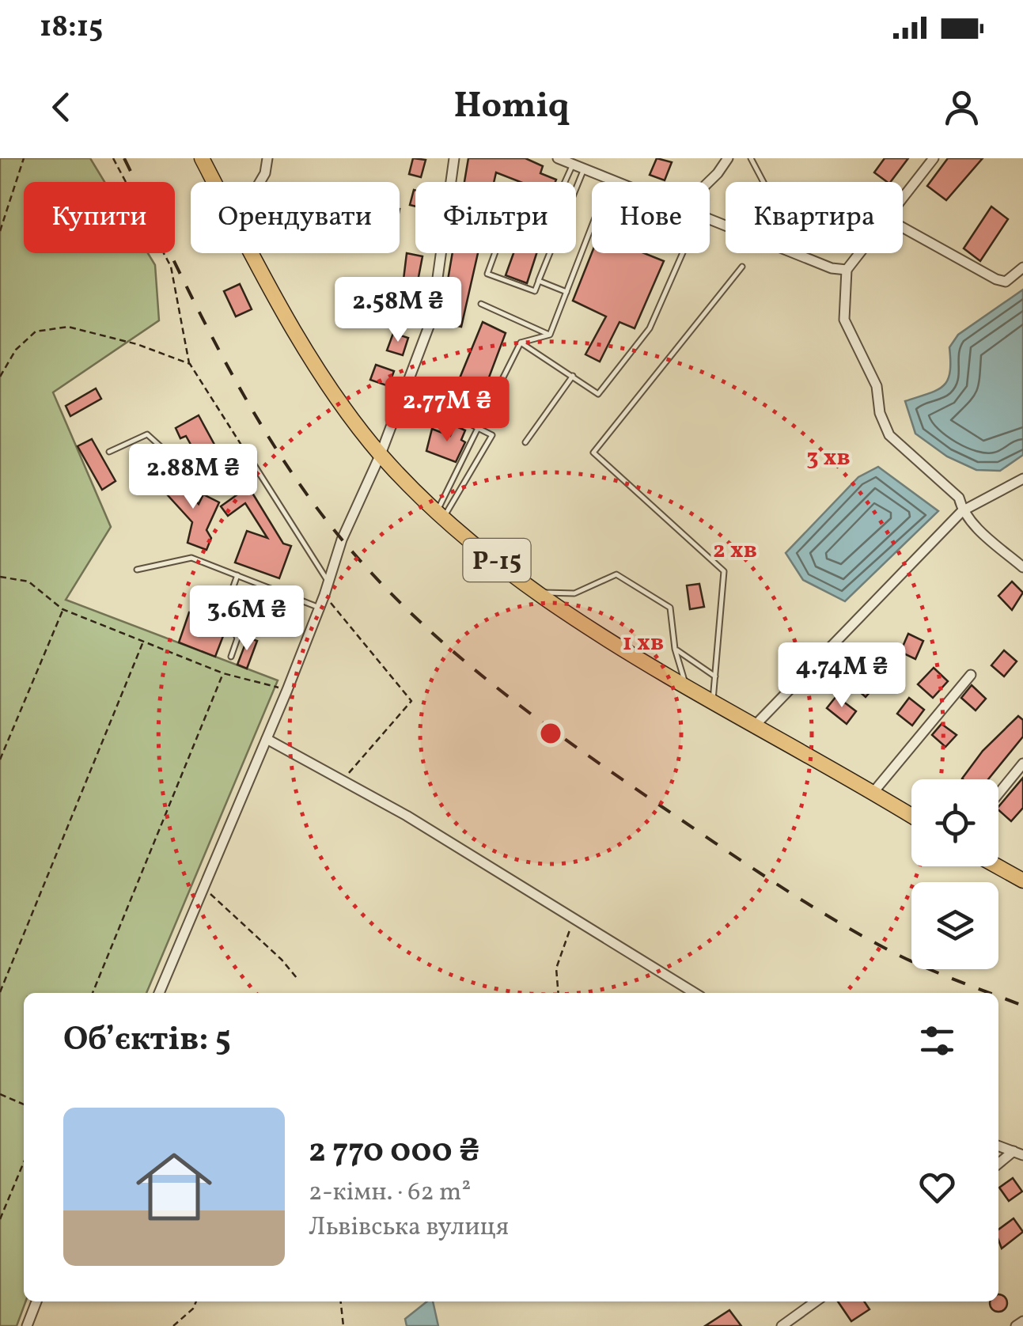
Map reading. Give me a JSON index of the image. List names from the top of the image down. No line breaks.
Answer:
{"streets":{"main road":["Р-15"]},"page":{"status":"18:15","header":"Homiq","chip":["Купити","Орендувати","Фільтри","Нове","Квартира"],"price":["2.58M ₴","2.77M ₴","2.88M ₴","3.6M ₴","4.74M ₴"],"heading":"Об’єктів: 5","list":[{"name":"2 770 000 ₴","note":"2-кімн. · 62 m² · Львівська вулиця"}]},"rings":["3 хв","2 хв","1 хв"]}
